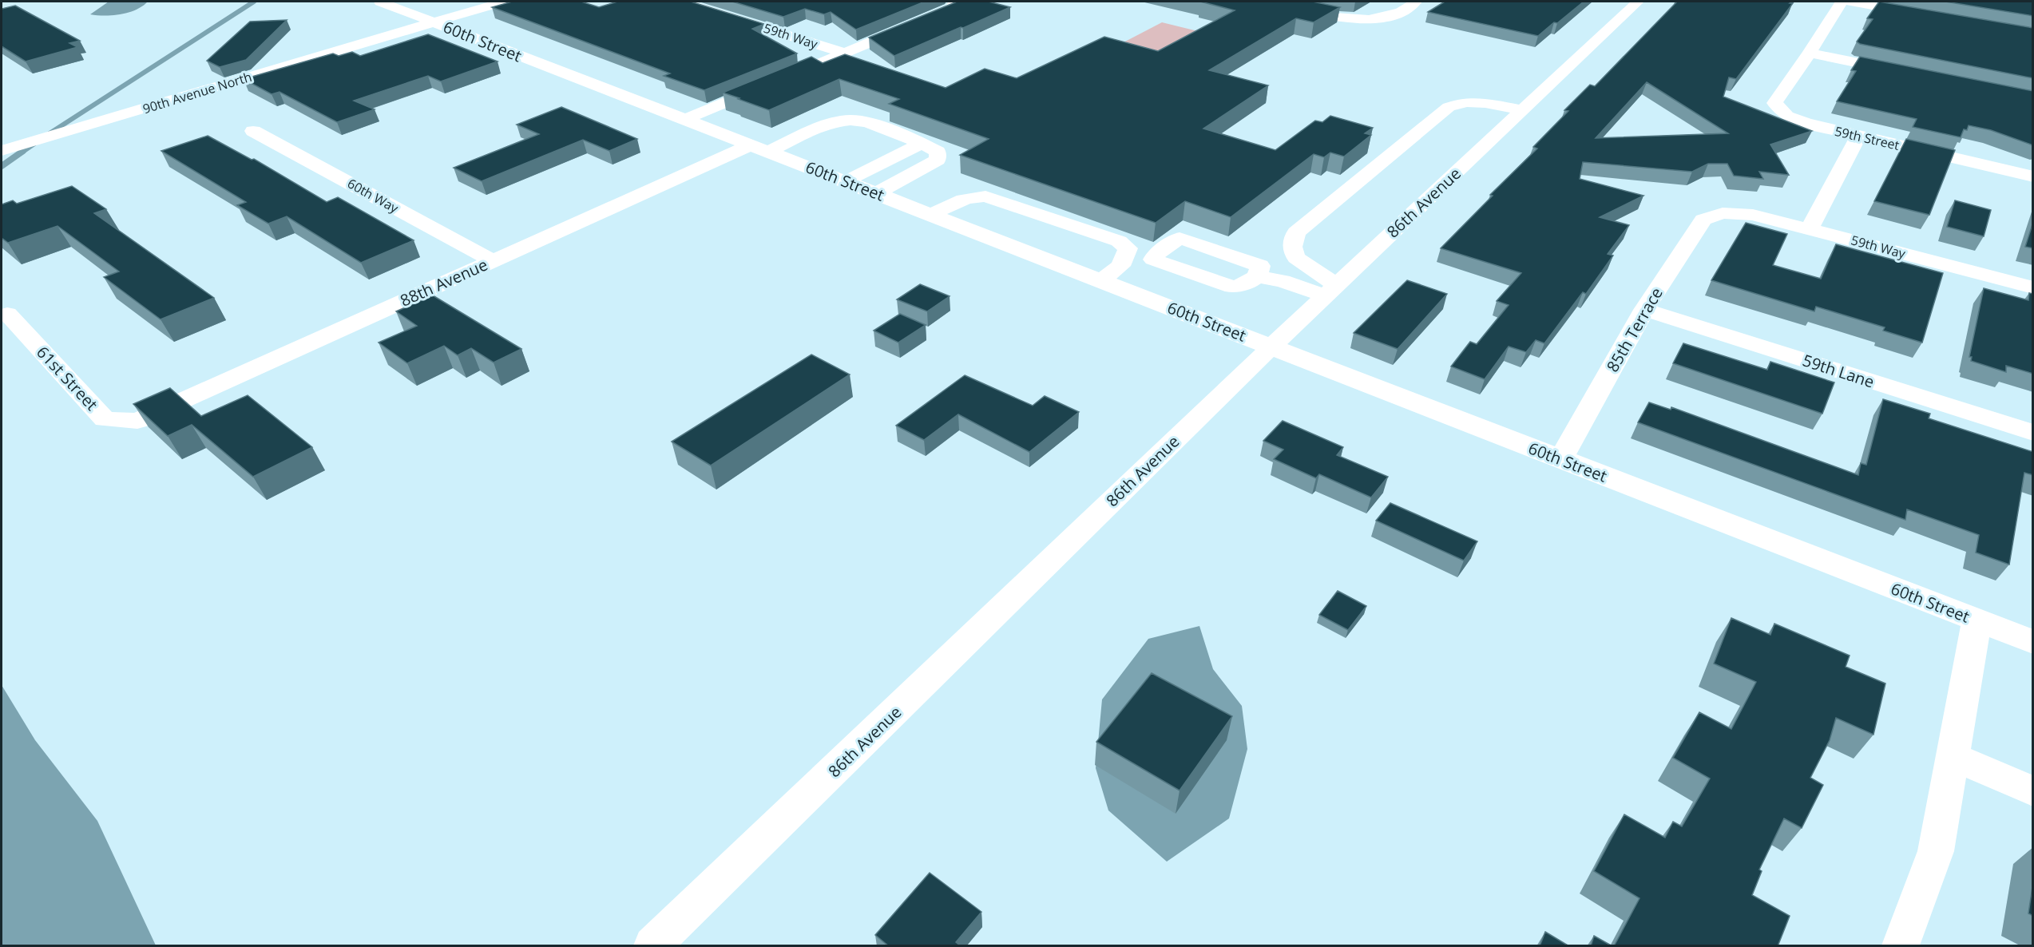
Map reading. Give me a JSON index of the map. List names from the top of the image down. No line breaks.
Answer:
{"streets":{"street":["59th Way","60th Street","90th Avenue North","59th Street","60th Way","86th Avenue","88th Avenue","85th Terrace","59th Lane","61st Street"]},"crossings":[["59th Way","85th Terrace"],["60th Street","90th Avenue North"],["60th Street","86th Avenue"],["60th Street","88th Avenue"],["60th Street","85th Terrace"],["60th Way","88th Avenue"],["88th Avenue","61st Street"],["85th Terrace","59th Lane"]]}
